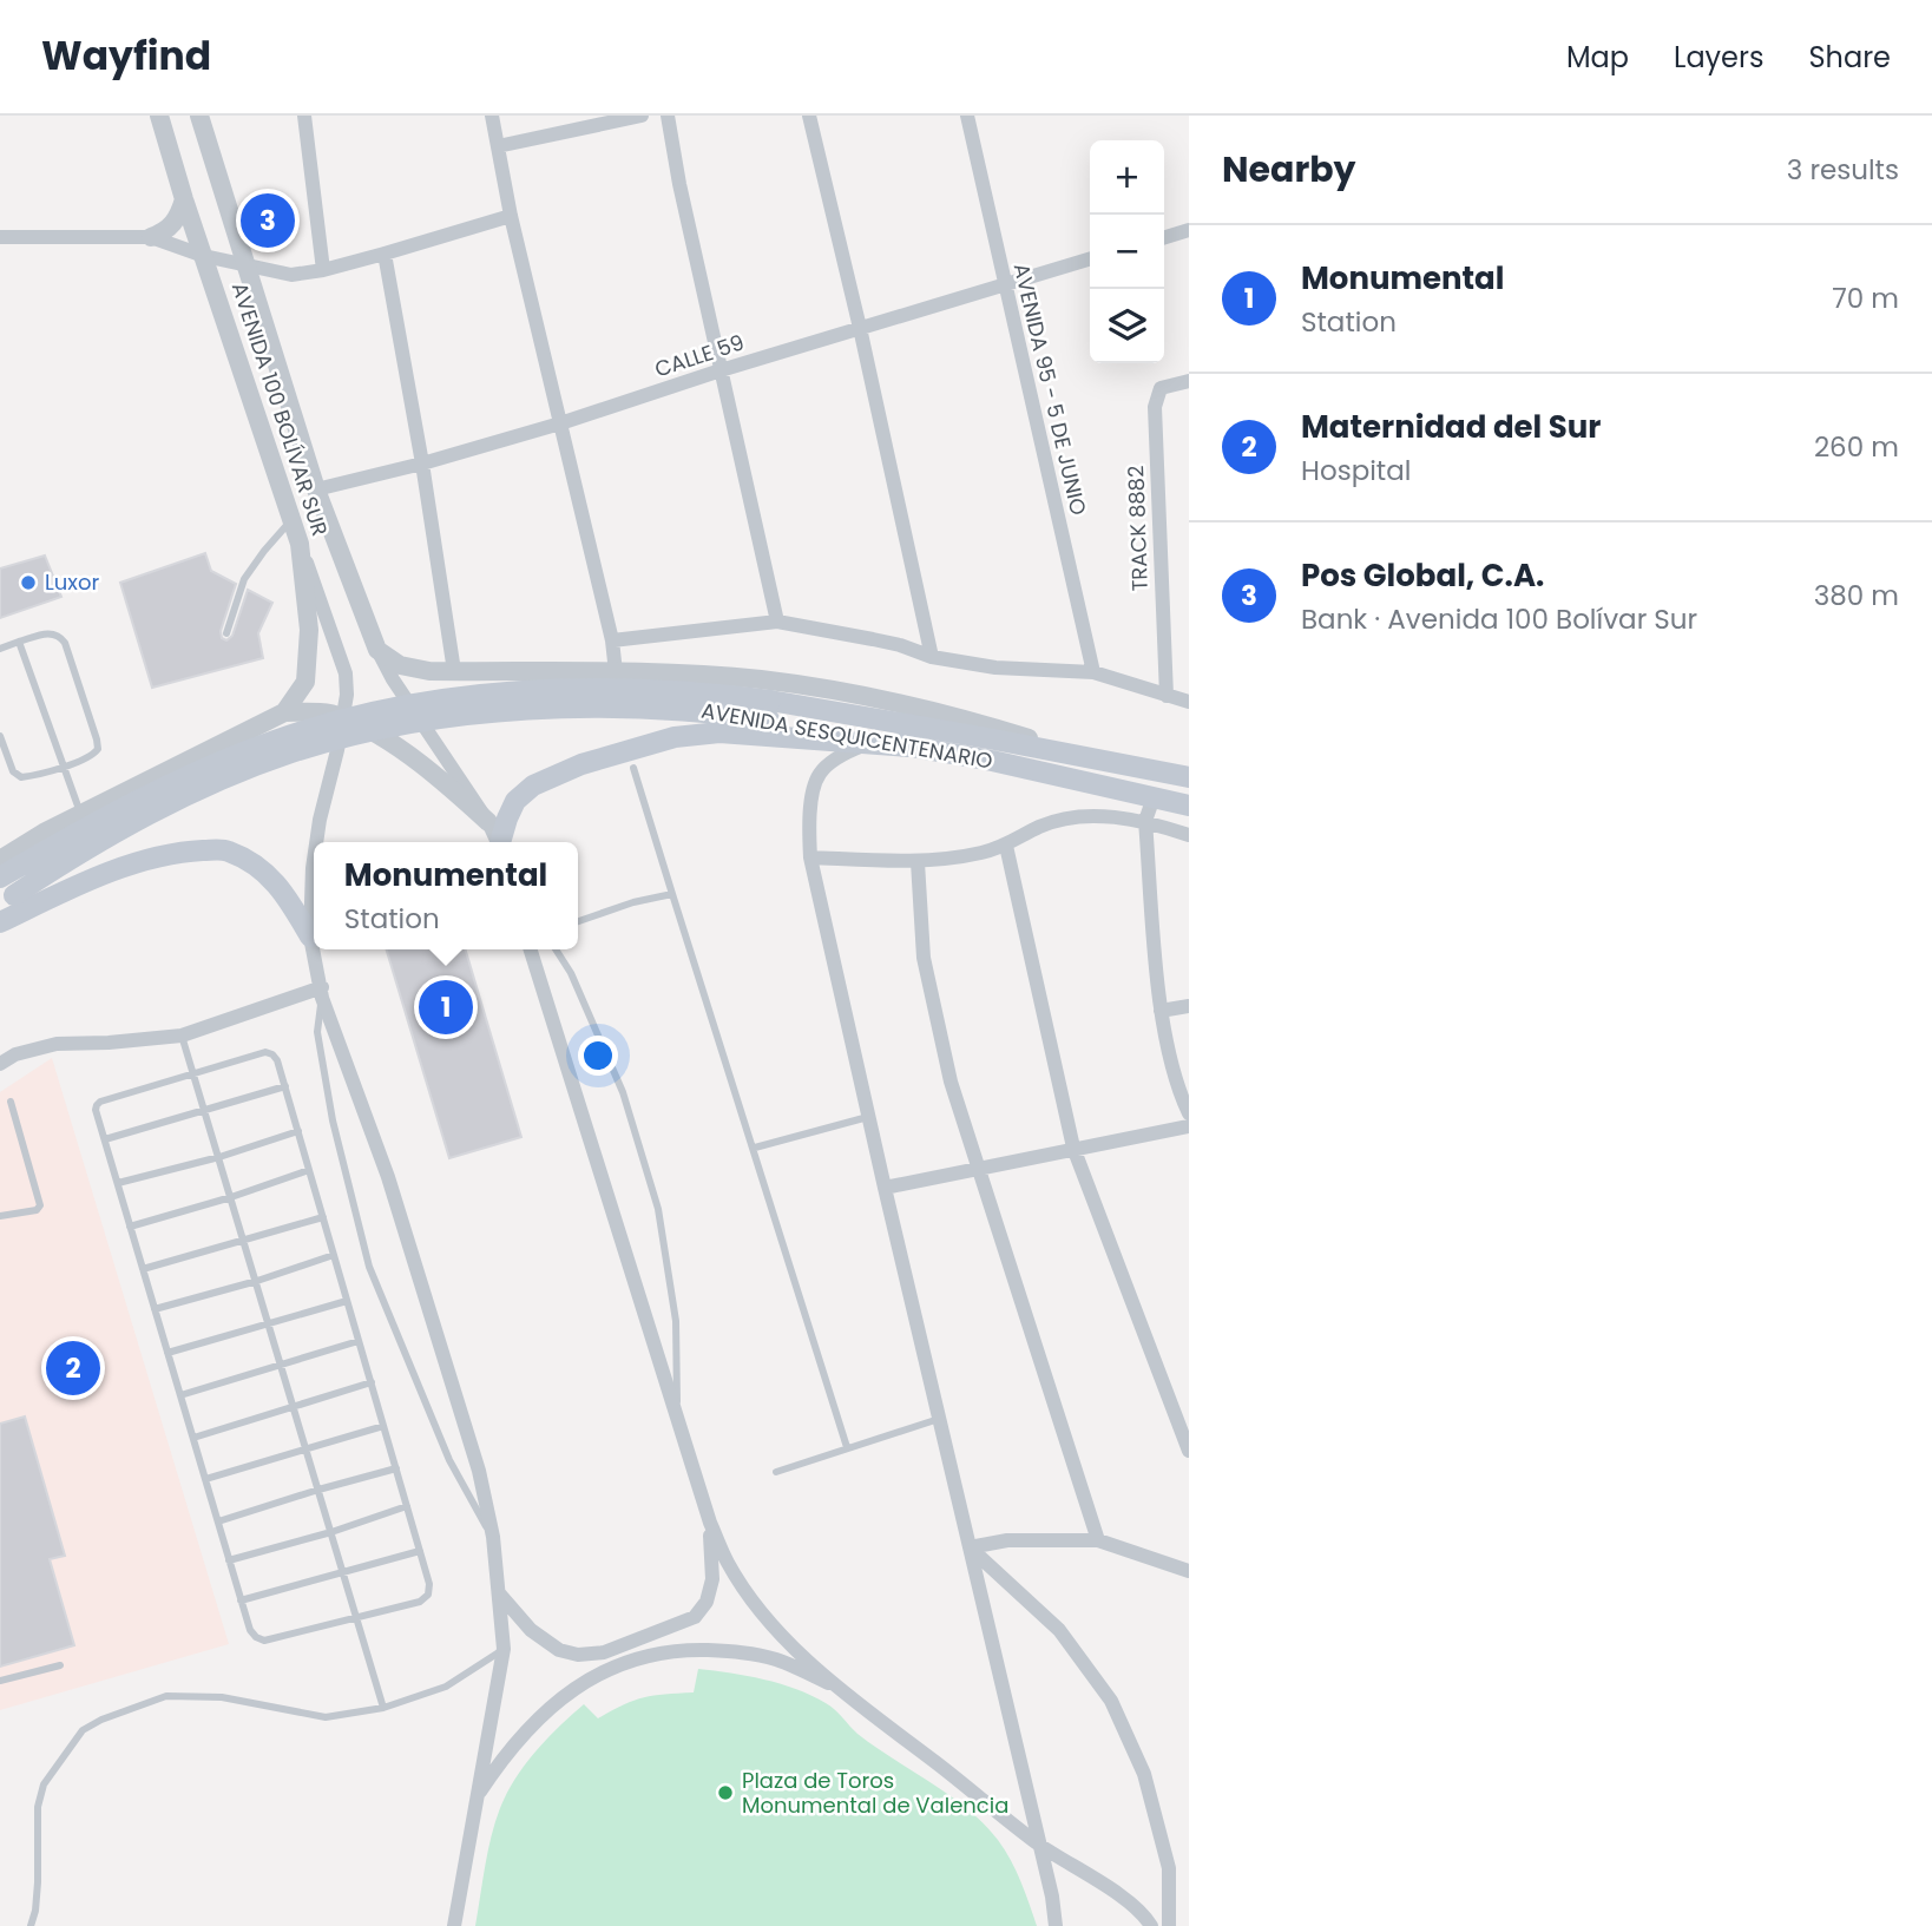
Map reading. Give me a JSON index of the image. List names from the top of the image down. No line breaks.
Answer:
{"streets":{"main road":["AVENIDA SESQUICENTENARIO"],"street":["CALLE 59","AVENIDA 95 - 5 DE JUNIO","AVENIDA 100 BOLÍVAR SUR","TRACK 8882"]},"crossings":[["CALLE 59","AVENIDA 95 - 5 DE JUNIO"],["CALLE 59","AVENIDA 100 BOLÍVAR SUR"]],"places":["Luxor","Plaza de Toros Monumental de Valencia"],"page":{"header":"Wayfind","nav":["Map","Layers","Share"],"heading":["Nearby","3 results"],"map_buttons":["+","−"],"pins":["3","1","2"],"list":[{"mark":"1","name":"Monumental","note":"Station","value":"70 m"},{"mark":"2","name":"Maternidad del Sur","note":"Hospital","value":"260 m"},{"mark":"3","name":"Pos Global, C.A.","note":"Bank · Avenida 100 Bolívar Sur","value":"380 m"}],"popup":["Monumental","Station"]}}
